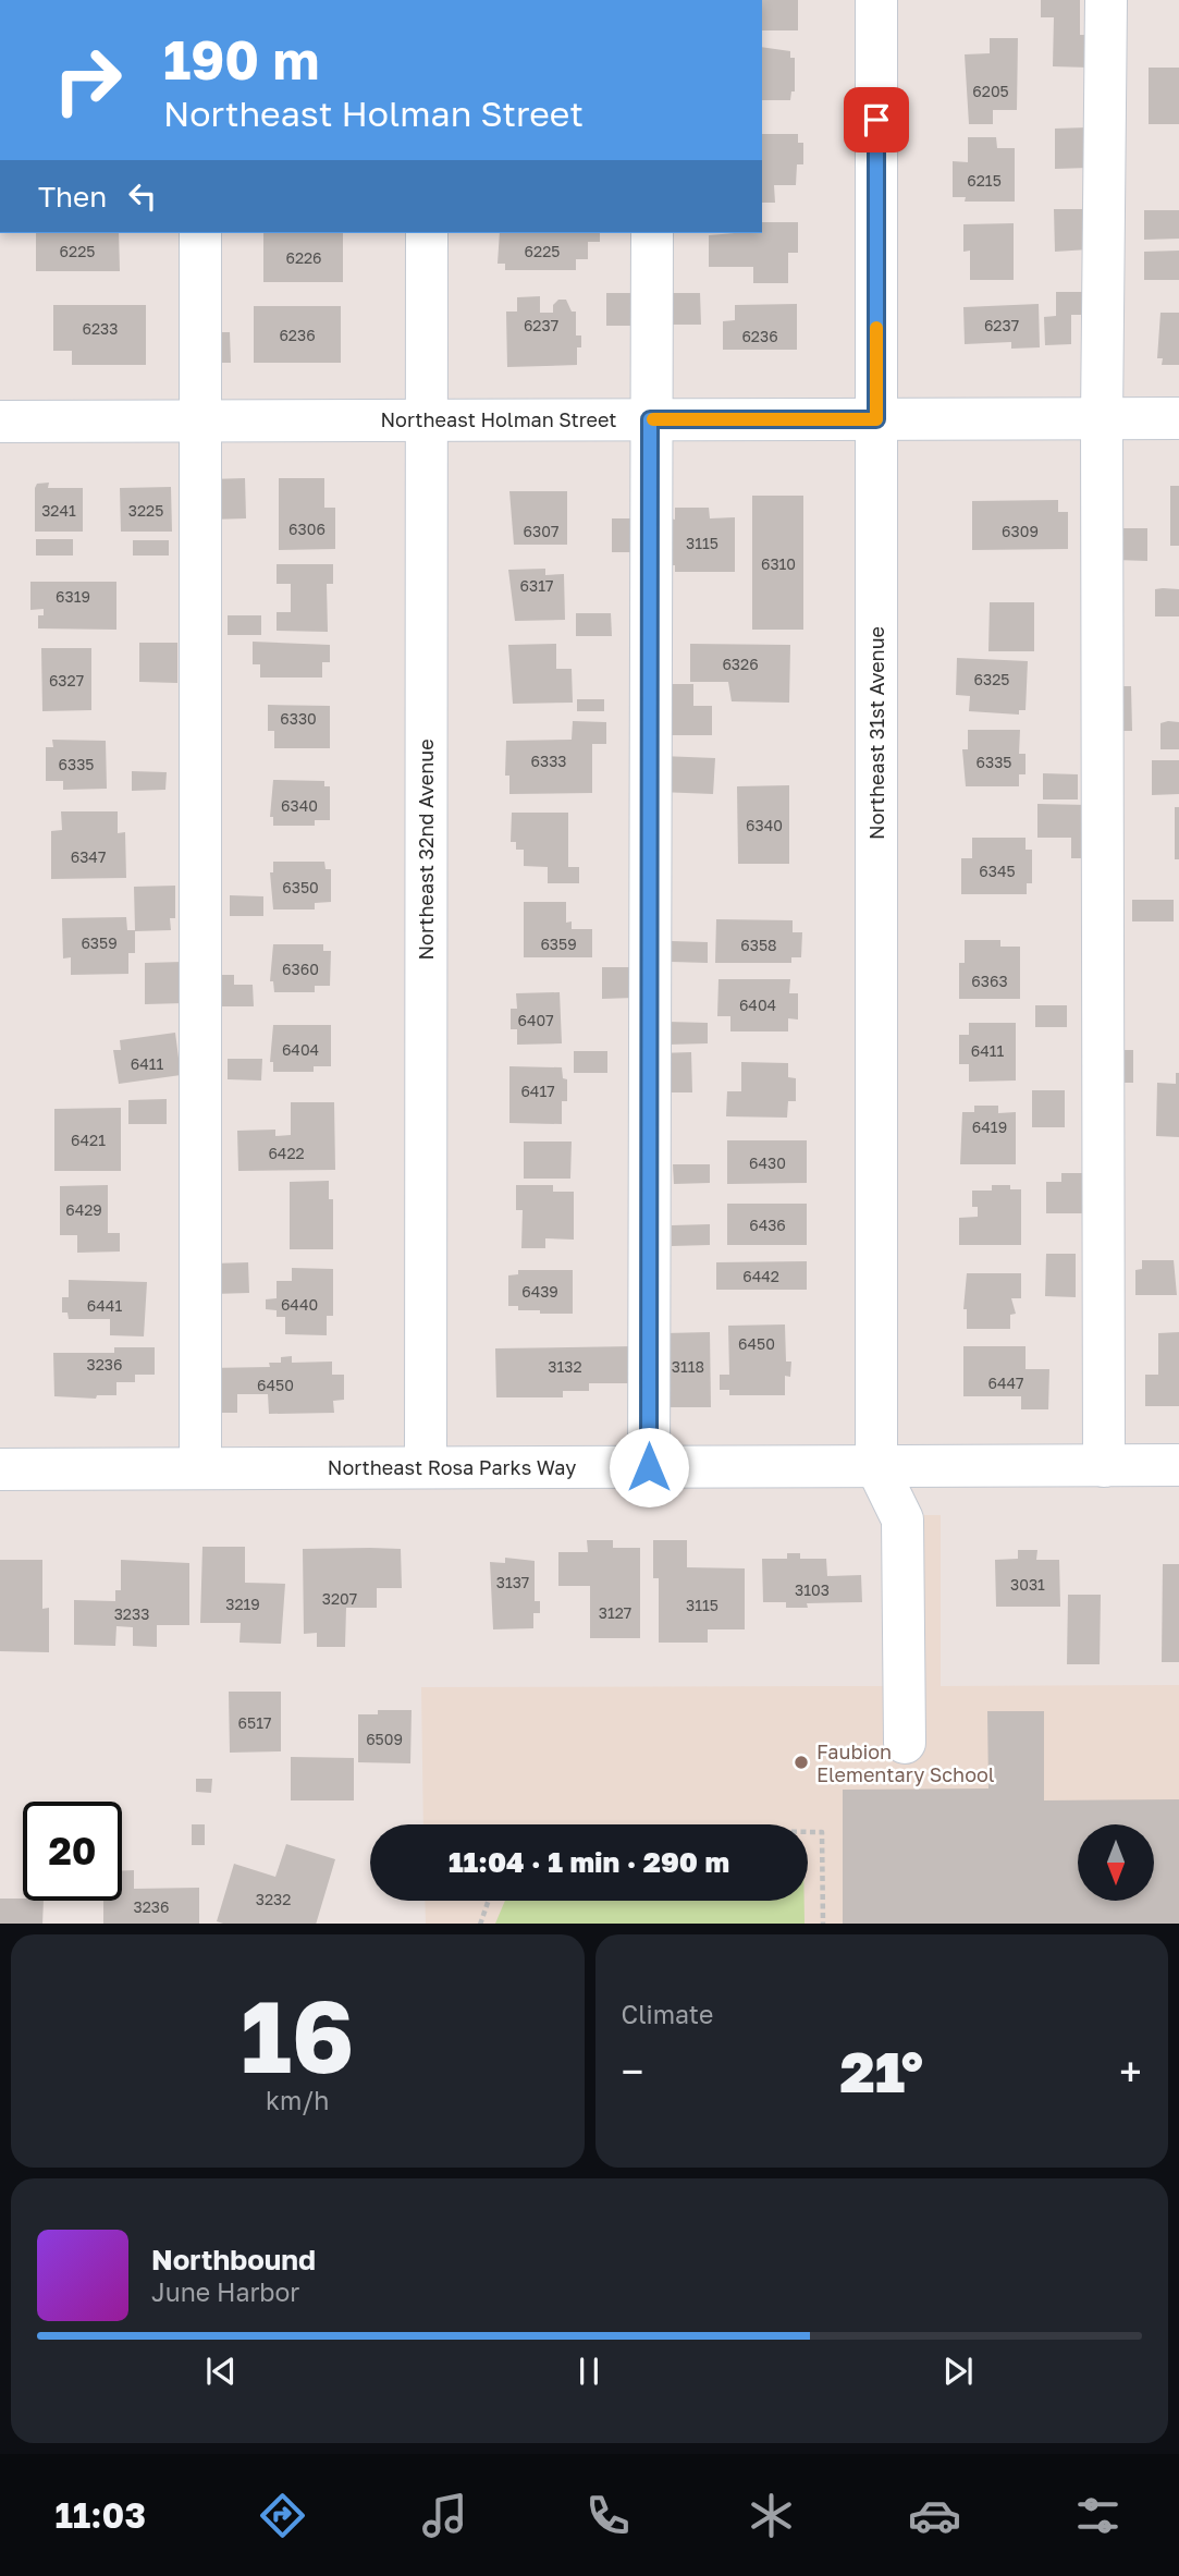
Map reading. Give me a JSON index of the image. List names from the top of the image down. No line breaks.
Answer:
{"streets":{"street":["Northeast Holman Street","Northeast 31st Avenue","Northeast 32nd Avenue","Northeast Rosa Parks Way"]},"crossings":[["Northeast Holman Street","Northeast 31st Avenue"],["Northeast Holman Street","Northeast 32nd Avenue"],["Northeast 31st Avenue","Northeast Rosa Parks Way"],["Northeast 32nd Avenue","Northeast Rosa Parks Way"]],"places":["Faubion Elementary School"],"house_numbers":["6205","6215","6225","6225","6226","6237","6237","6233","6236","6236","3241","3225","6306","6307","6309","3115","6310","6317","6319","6326","6325","6327","6330","6333","6335","6335","6340","6340","6347","6345","6350","6359","6359","6358","6360","6363","6404","6407","6404","6411","6411","6417","6419","6421","6422","6430","6429","6436","6442","6439","6440","6441","6450","3236","3132","3118","6447","6450","3137","3031","3103","3207","3219","3115","3127","3233","6517","6509","3232","3236"],"north":"bottom","page":{"turn":["190 m","Northeast Holman Street"],"then":"Then","limit":"20","trip":"11:04 · 1 min · 290 m","tile":[["16","km/h"],"Climate"],"heat":["−","21°","+"],"song":["Northbound","June Harbor"],"tabs":"11:03"}}
